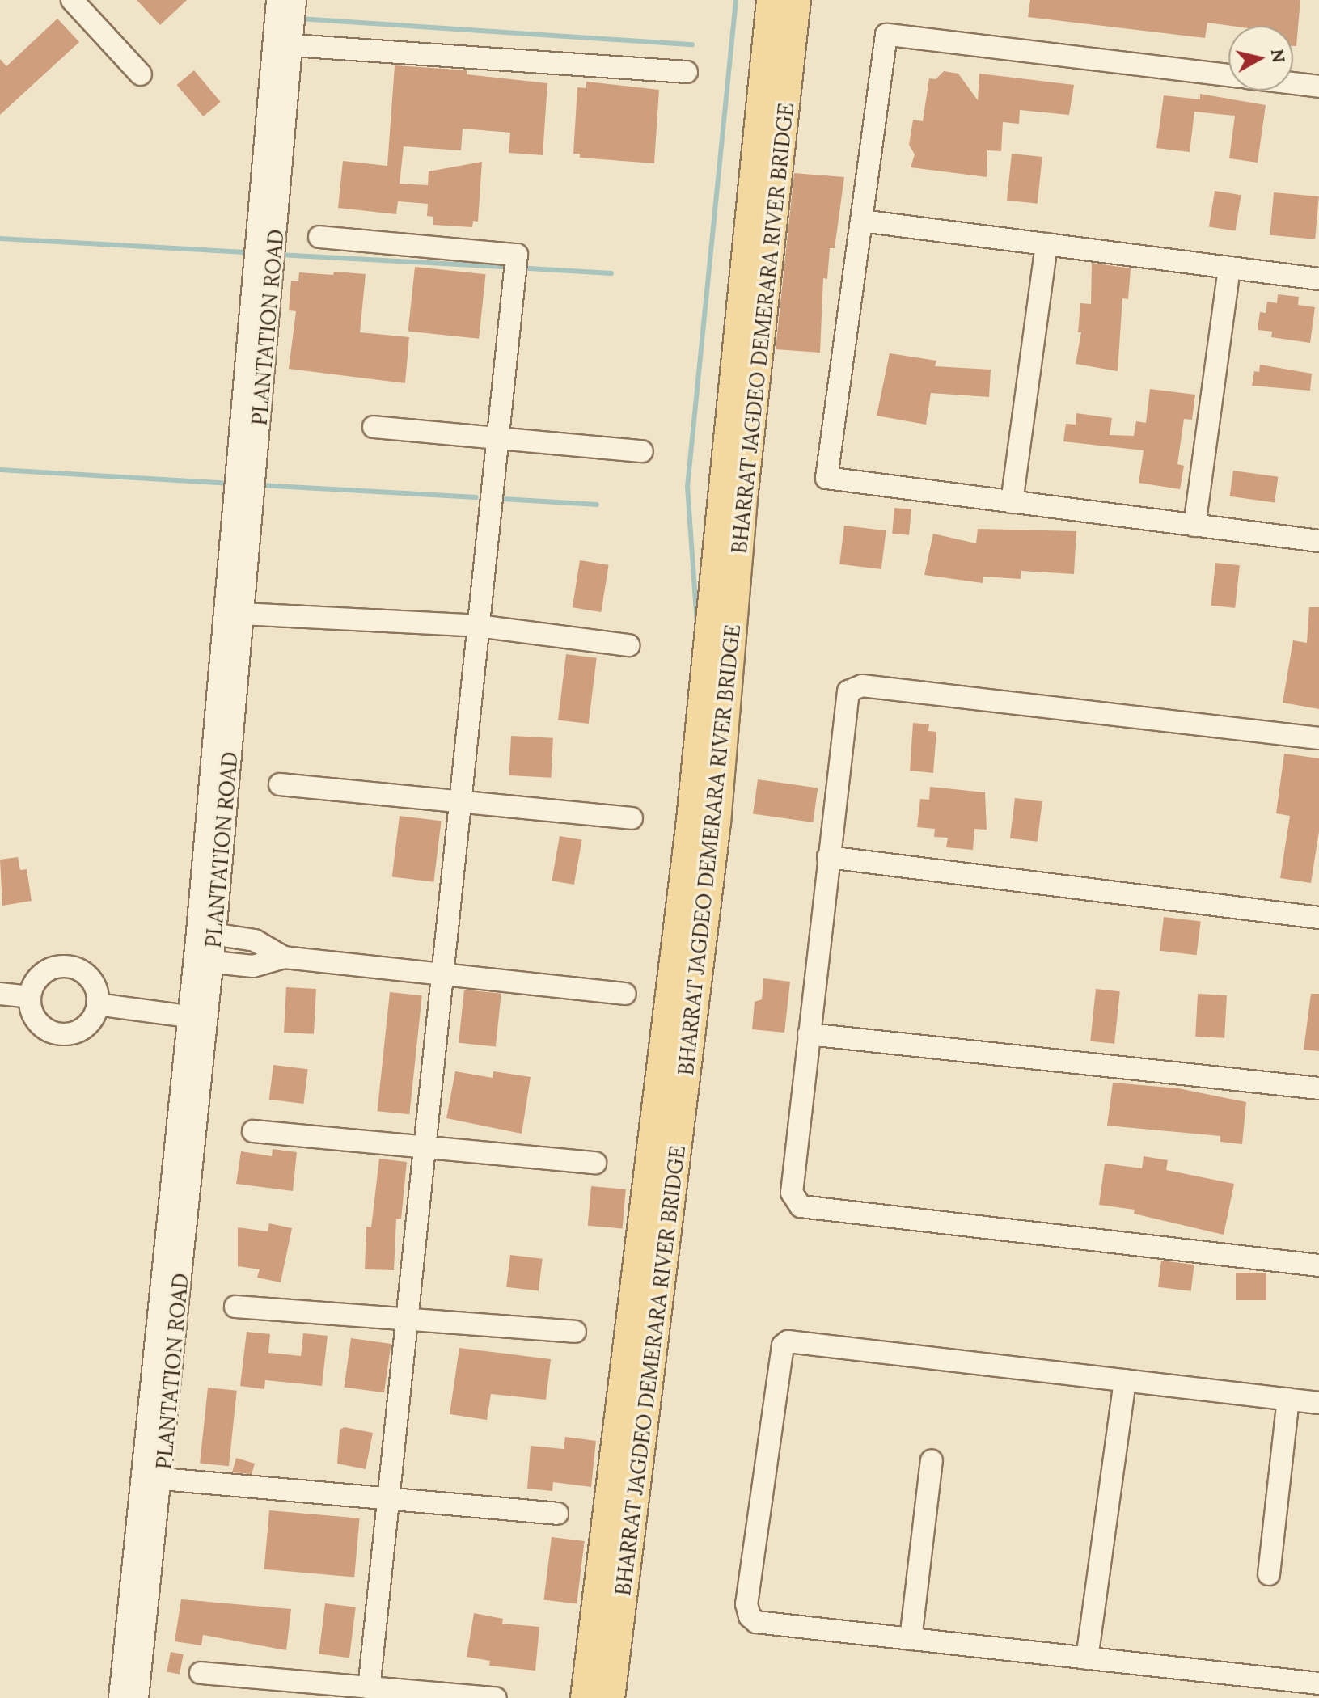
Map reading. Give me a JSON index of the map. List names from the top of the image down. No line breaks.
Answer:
{"streets":{"main road":["BHARRAT JAGDEO DEMERARA RIVER BRIDGE"],"street":["PLANTATION ROAD"]},"north":"right"}
